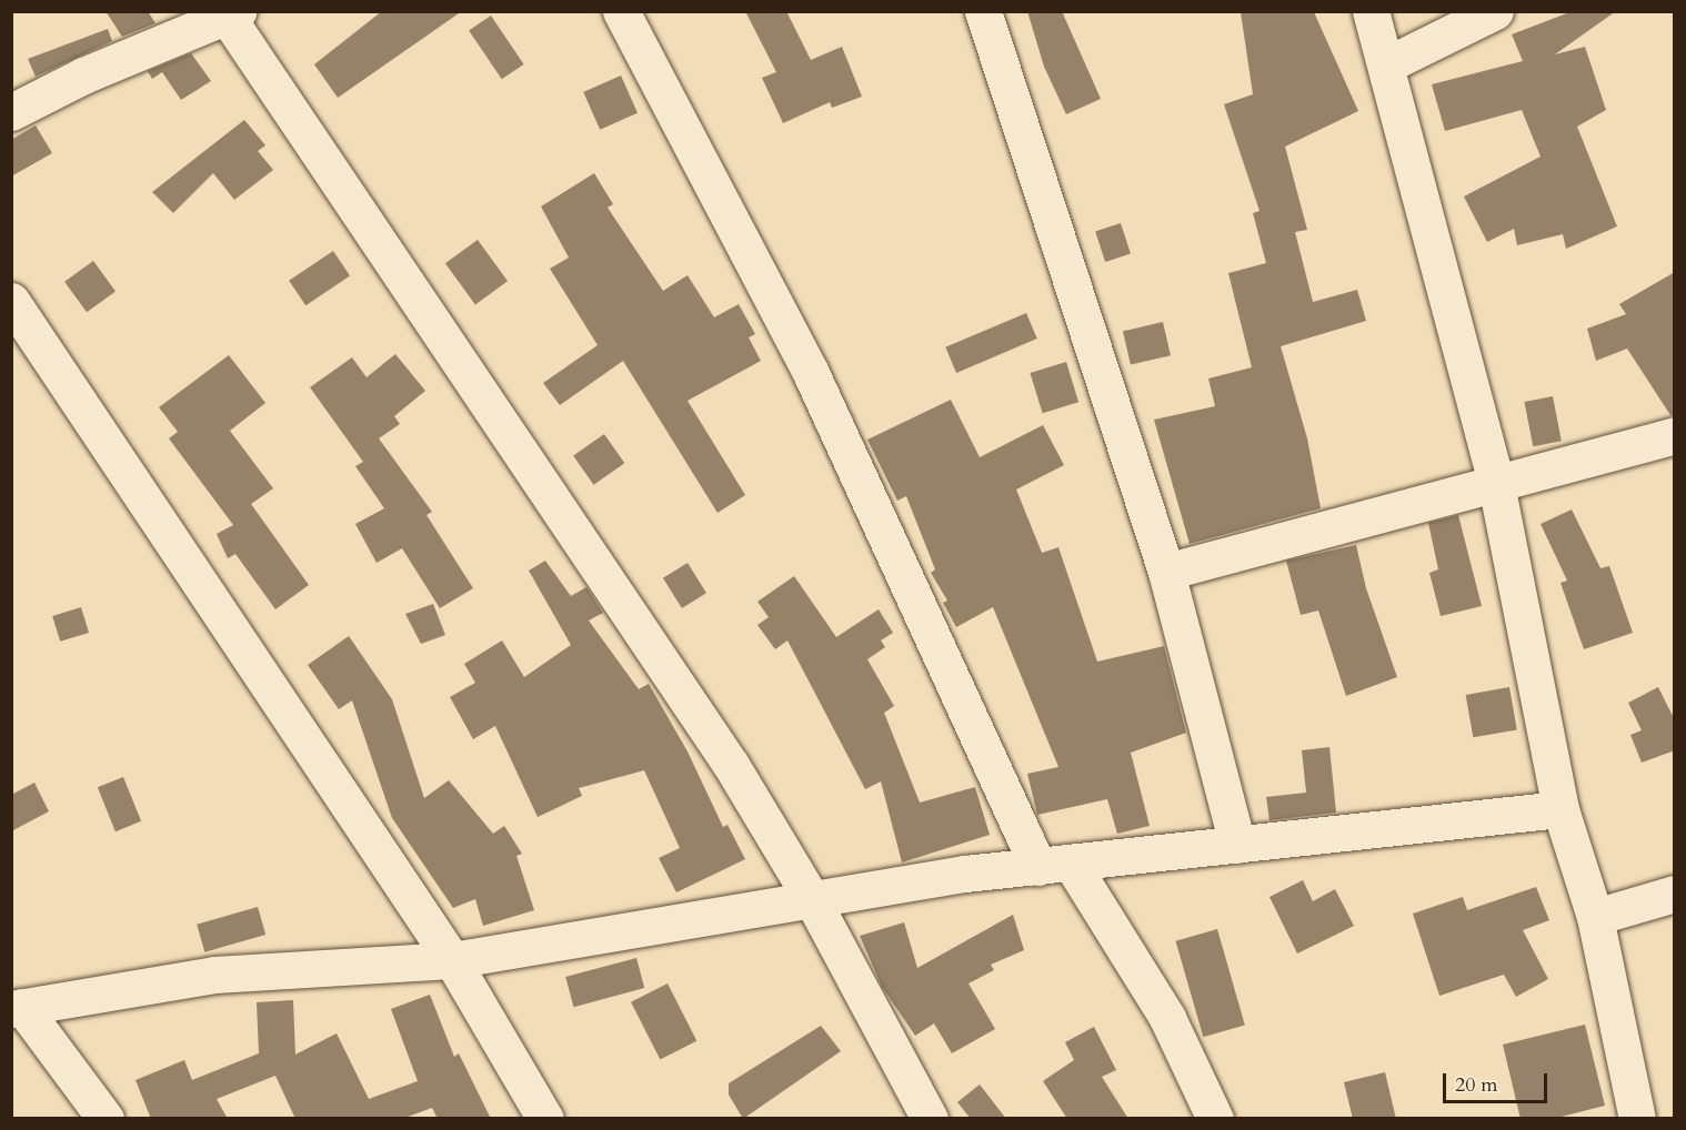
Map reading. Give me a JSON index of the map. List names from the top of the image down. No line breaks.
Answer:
{"scale_bar":"20 m"}
